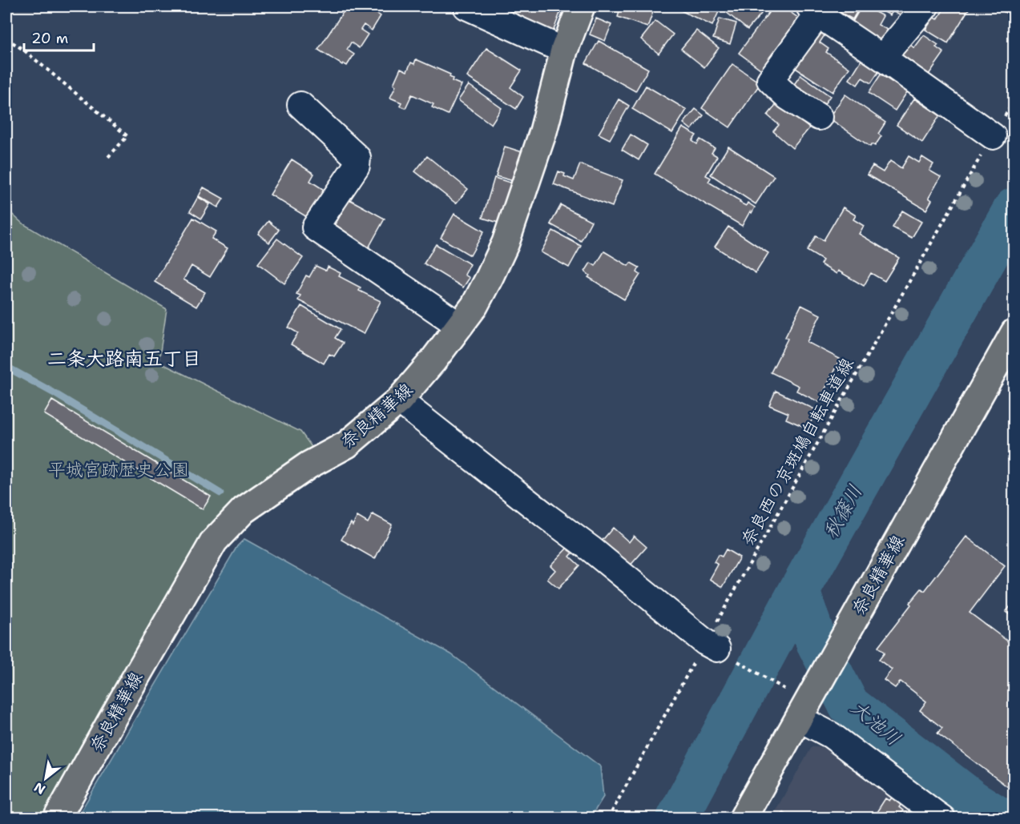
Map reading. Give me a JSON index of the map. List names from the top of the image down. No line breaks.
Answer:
{"streets":{"main road":["奈良精華線"],"path":["奈良西の京斑鳩自転車道線"]},"districts":["二条大路南五丁目"],"water":["秋篠川","大池川"],"parks":["平城宮跡歴史公園"],"scale_bar":"20 m","north":"bottom left"}
